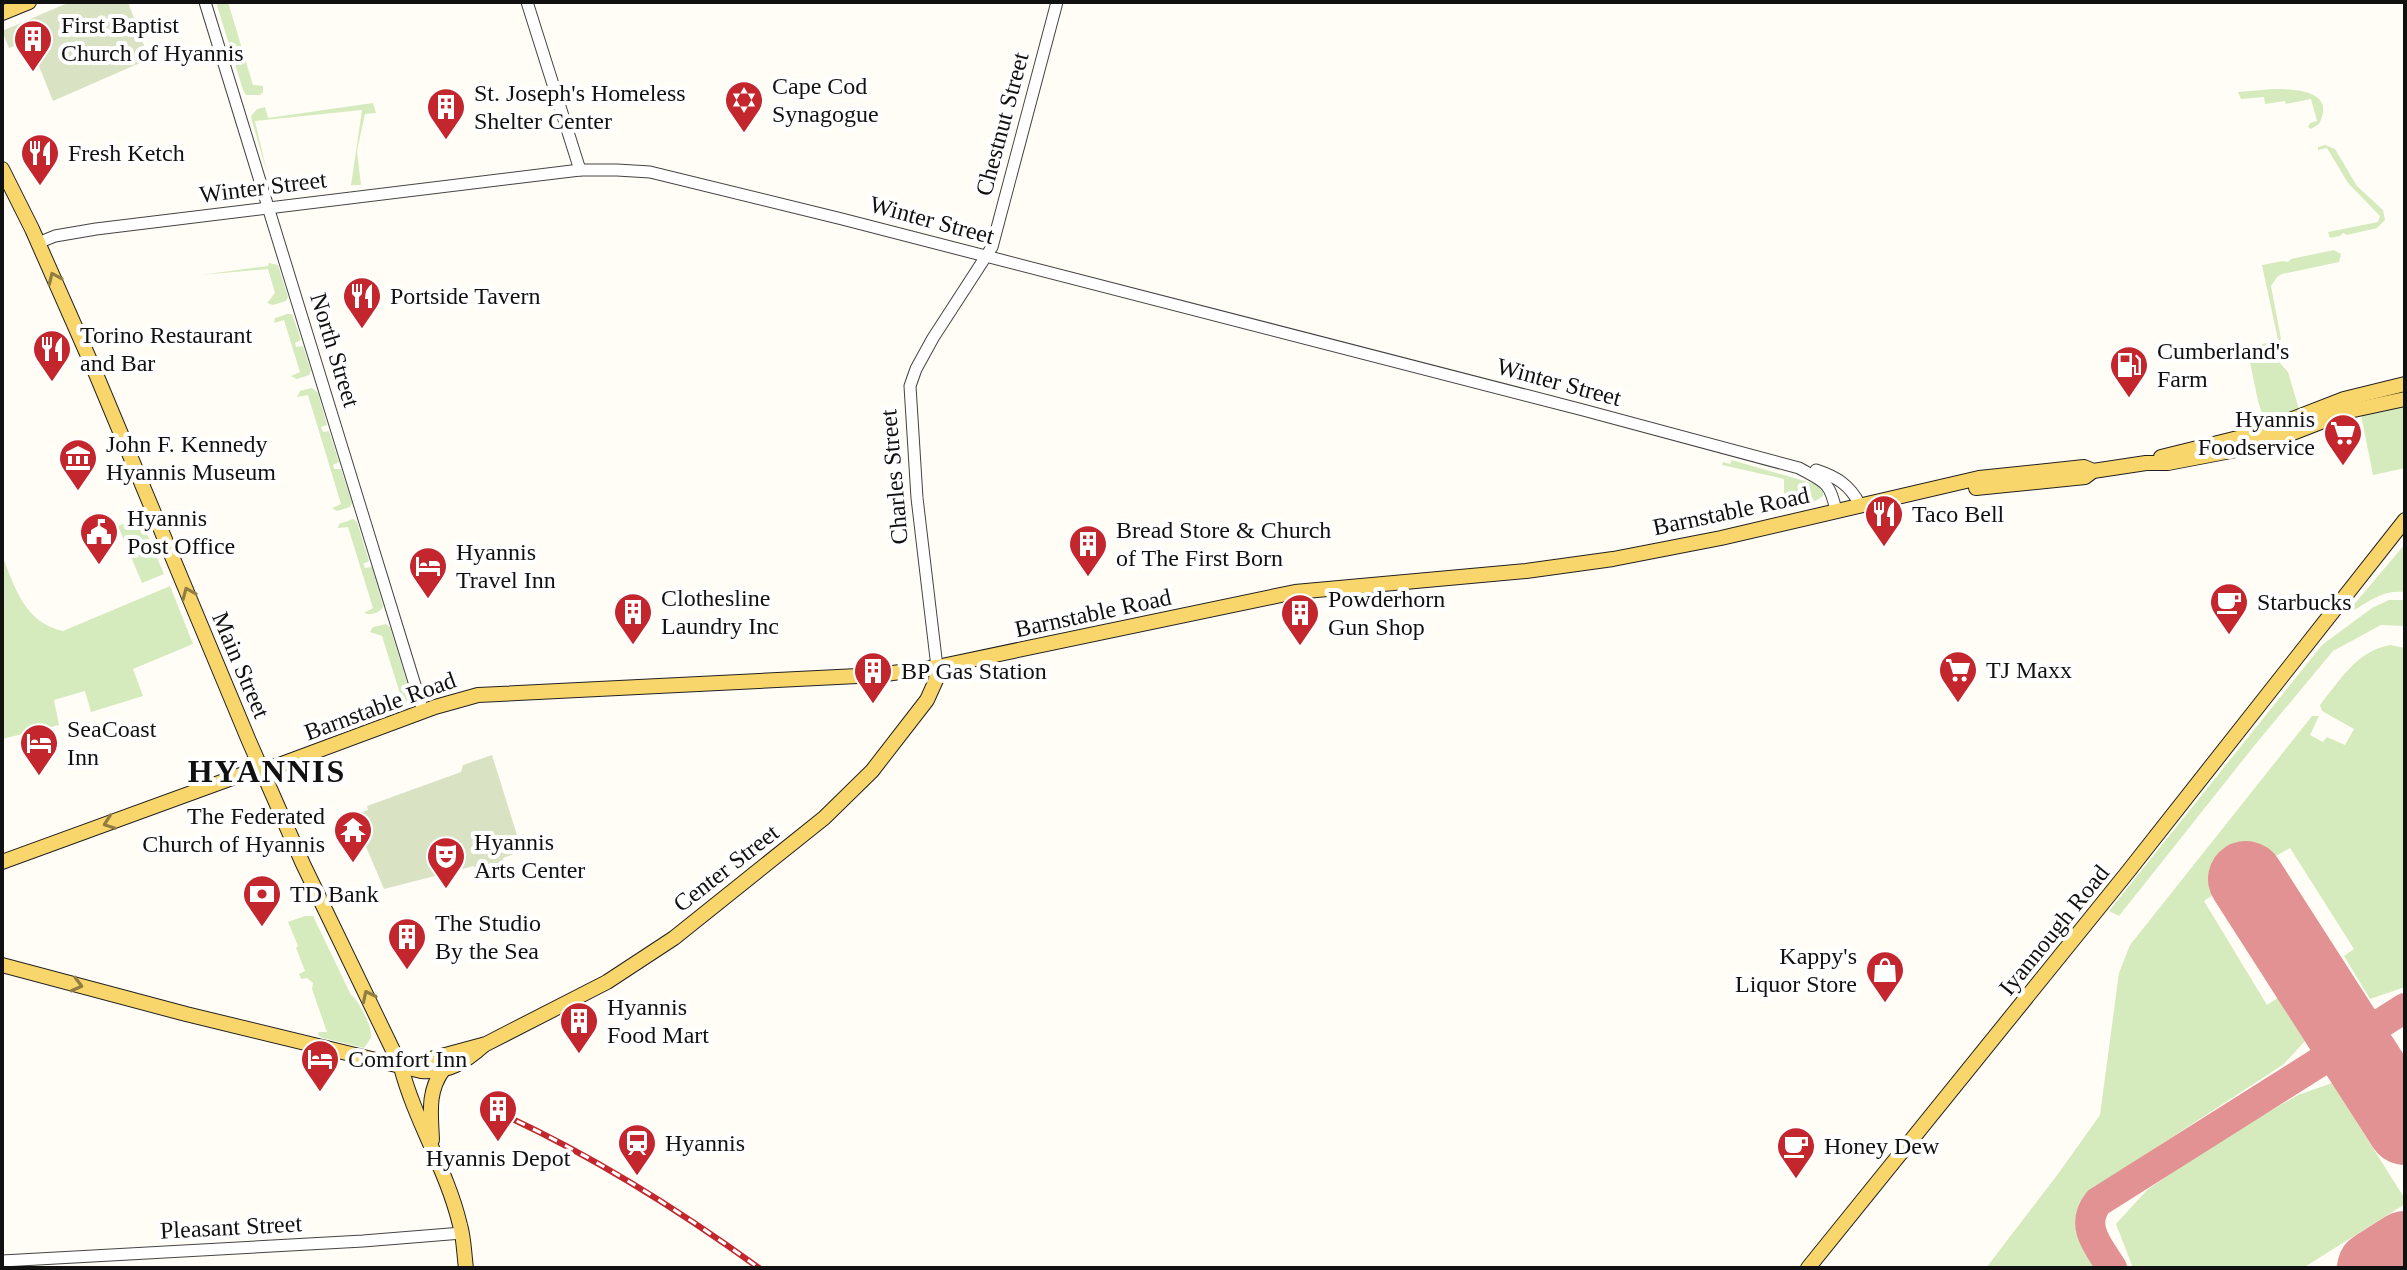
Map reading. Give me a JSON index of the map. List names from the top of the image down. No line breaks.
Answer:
{"streets":{"main road":["Barnstable Road","Main Street","Center Street","Iyannough Road"],"street":["Chestnut Street","Winter Street","North Street","Charles Street","Pleasant Street"]},"crossings":[["Chestnut Street","Winter Street"],["Chestnut Street","Charles Street"],["Winter Street","North Street"],["Winter Street","Charles Street"],["Winter Street","Barnstable Road"],["Winter Street","Main Street"],["North Street","Barnstable Road"],["Charles Street","Barnstable Road"],["Charles Street","Center Street"],["Barnstable Road","Main Street"],["Barnstable Road","Center Street"],["Main Street","Center Street"],["Main Street","Pleasant Street"]],"one_way":["Main Street"],"districts":["HYANNIS"],"places":{"building":["First Baptist Church of Hyannis","St. Joseph's Homeless Shelter Center","Bread Store & Church of The First Born","Clothesline Laundry Inc","Powderhorn Gun Shop","BP Gas Station","The Studio By the Sea","Hyannis Food Mart","Hyannis Depot"],"synagogue":["Cape Cod Synagogue"],"restaurant":["Fresh Ketch","Portside Tavern","Torino Restaurant and Bar","Taco Bell"],"fuel station":["Cumberland's Farm"],"supermarket":["Hyannis Foodservice","TJ Maxx"],"museum":["John F. Kennedy Hyannis Museum"],"public building":["Hyannis Post Office"],"hotel":["Hyannis Travel Inn","SeaCoast Inn","Comfort Inn"],"cafe":["Starbucks","Honey Dew"],"temple":["The Federated Church of Hyannis"],"theatre":["Hyannis Arts Center"],"bank":["TD Bank"],"shop":["Kappy's Liquor Store"],"station":["Hyannis"]}}
